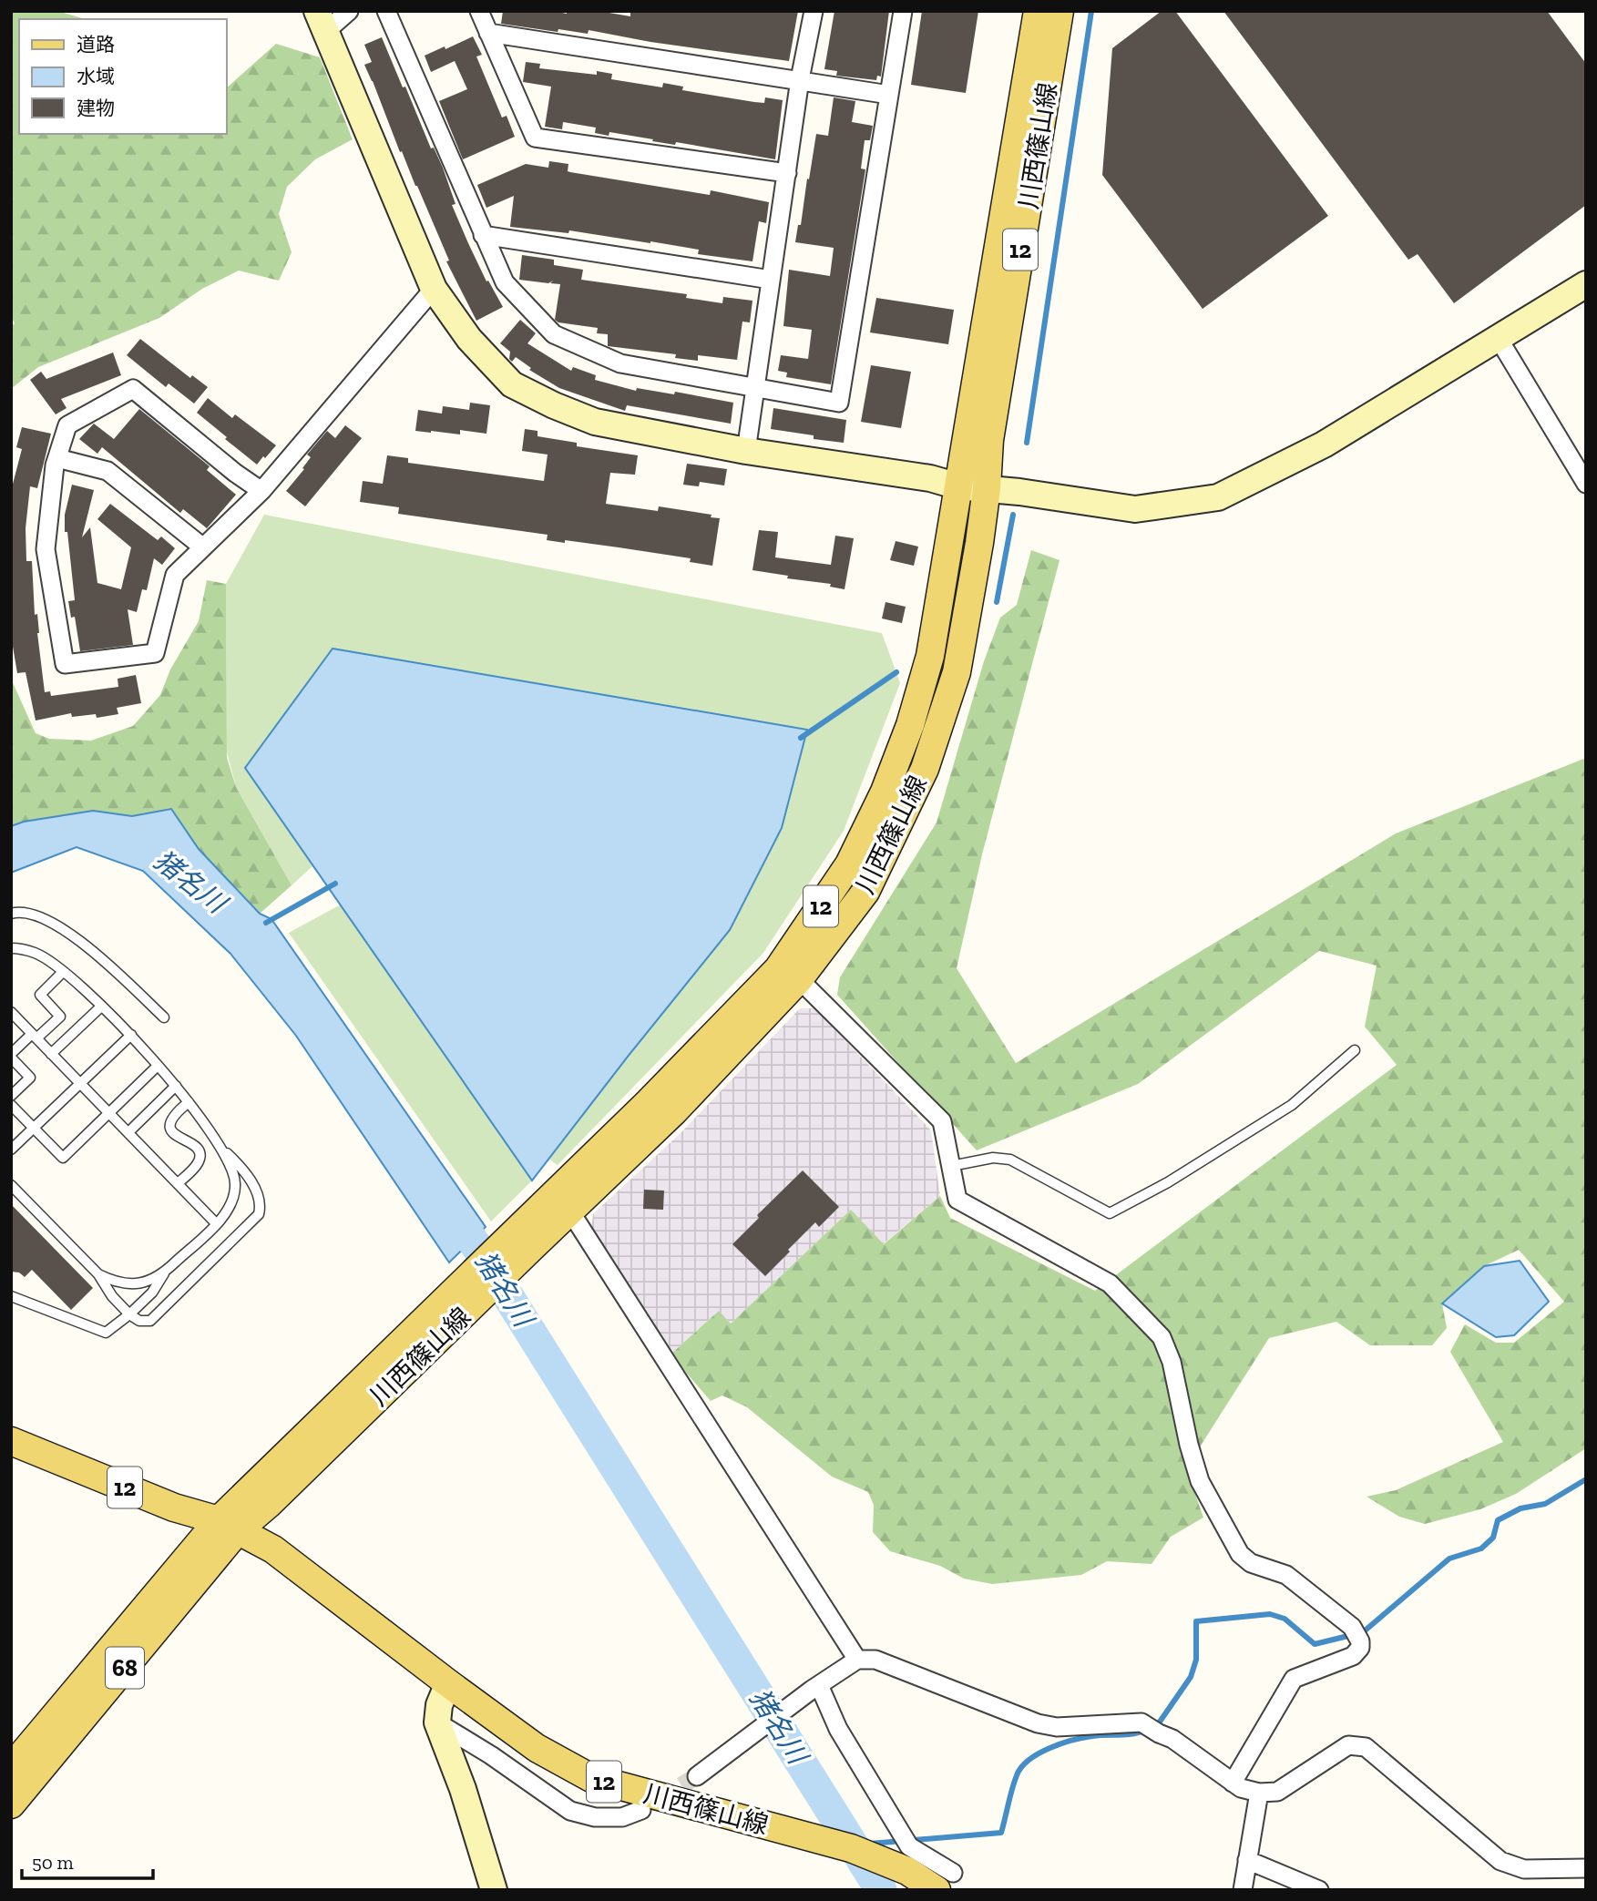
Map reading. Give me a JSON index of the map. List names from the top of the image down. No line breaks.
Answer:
{"streets":{"main road":["川西篠山線","12","68"]},"crossings":[["川西篠山線","68"]],"water":["猪名川"],"legend":["道路","水域","建物"],"scale_bar":"50 m"}
